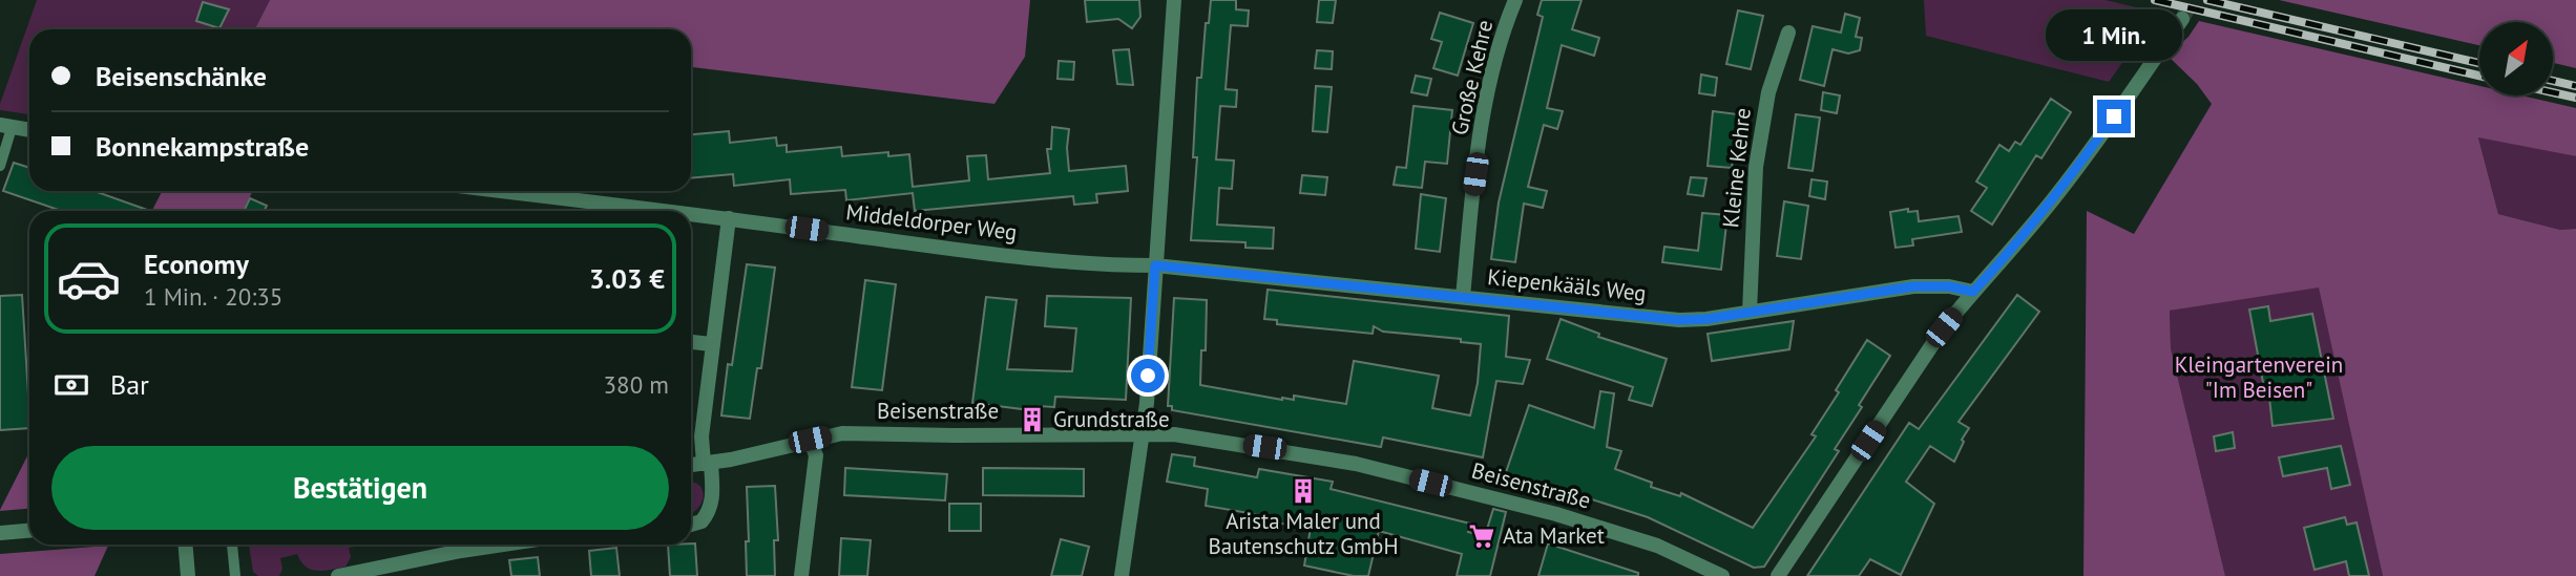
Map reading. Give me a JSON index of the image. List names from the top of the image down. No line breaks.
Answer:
{"streets":{"street":["Große Kehre","Kleine Kehre","Middeldorper Weg","Kiepenkääls Weg","Beisenstraße"]},"crossings":[["Große Kehre","Kiepenkääls Weg"],["Kleine Kehre","Kiepenkääls Weg"],["Middeldorper Weg","Kiepenkääls Weg"]],"parks":["Kleingartenverein \"Im Beisen\""],"places":{"building":["Grundstraße","Arista Maler und Bautenschutz GmbH"],"supermarket":["Ata Market"]},"north":"top right","page":{"bubble":"1 Min.","banner":["Beisenschänke","Bonnekampstraße"],"list":[{"name":"Economy","note":"1 Min. · 20:35","value":"3.03 €"}],"pay":["Bar","380 m"],"buttons":"Bestätigen"}}
